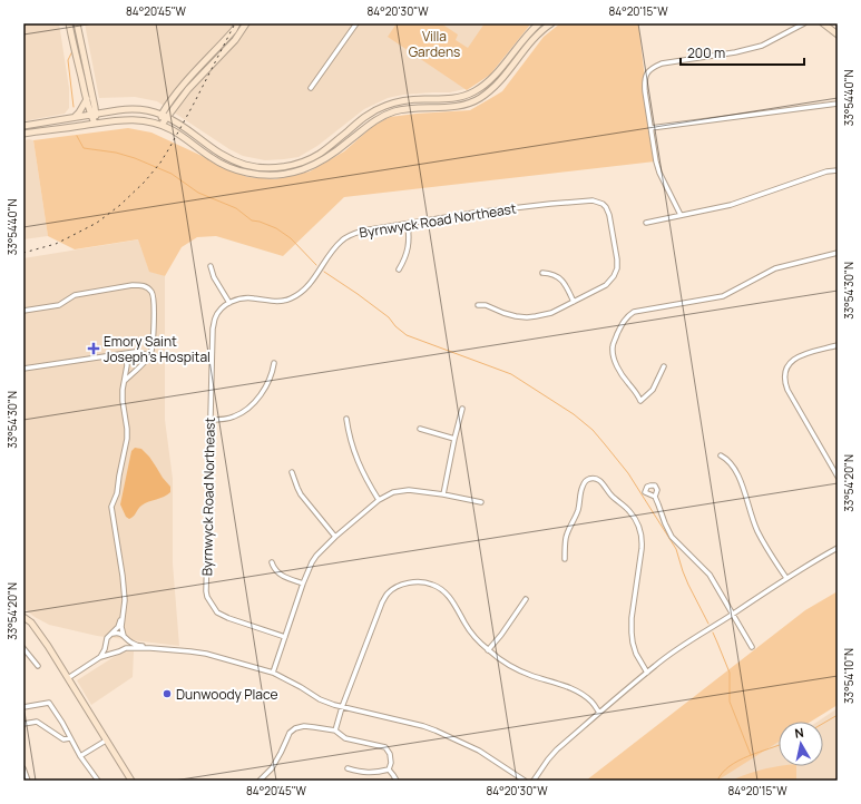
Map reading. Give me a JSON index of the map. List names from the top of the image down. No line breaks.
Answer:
{"streets":{"street":["Byrnwyck Road Northeast"]},"parks":["Villa Gardens"],"places":{"health":["Emory Saint Joseph's Hospital"],"other":["Dunwoody Place"]},"scale_bar":"200 m","north":"top","coordinates":["84°20'45\"W","84°20'30\"W","84°20'15\"W","33°54'40\"N","33°54'30\"N","33°54'20\"N","33°54'10\"N"]}
